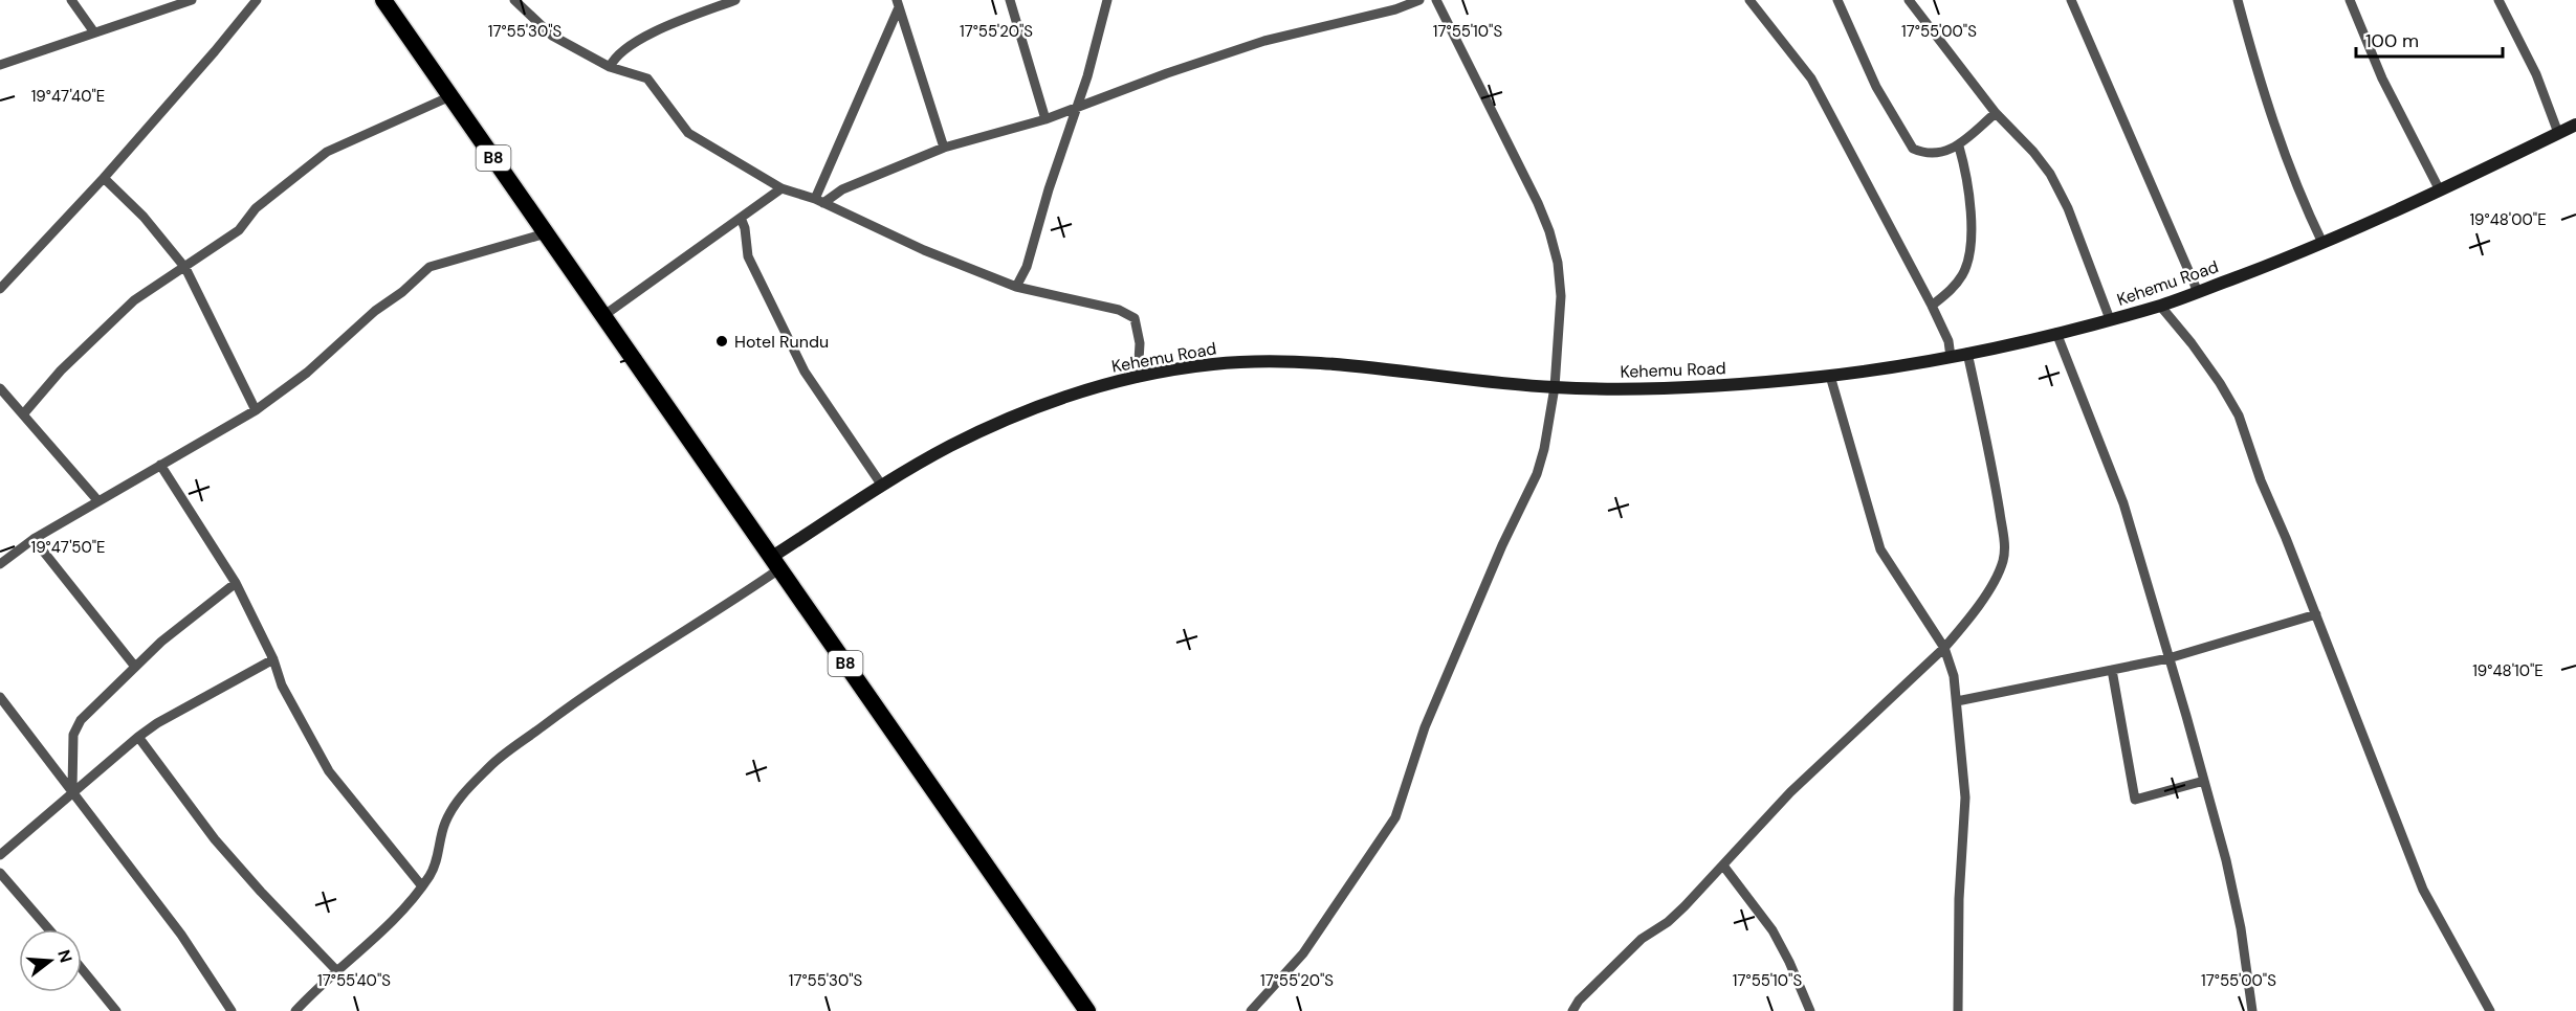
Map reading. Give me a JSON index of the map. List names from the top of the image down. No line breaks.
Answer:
{"streets":{"highway":["B8"],"street":["Kehemu Road"]},"crossings":[["B8","Kehemu Road"]],"places":["Hotel Rundu"],"scale_bar":"100 m","north":"right","coordinates":["17°55'30\"S","17°55'20\"S","17°55'10\"S","17°55'00\"S","19°47'40\"E","19°48'00\"E","19°47'50\"E","19°48'10\"E","17°55'40\"S"]}
